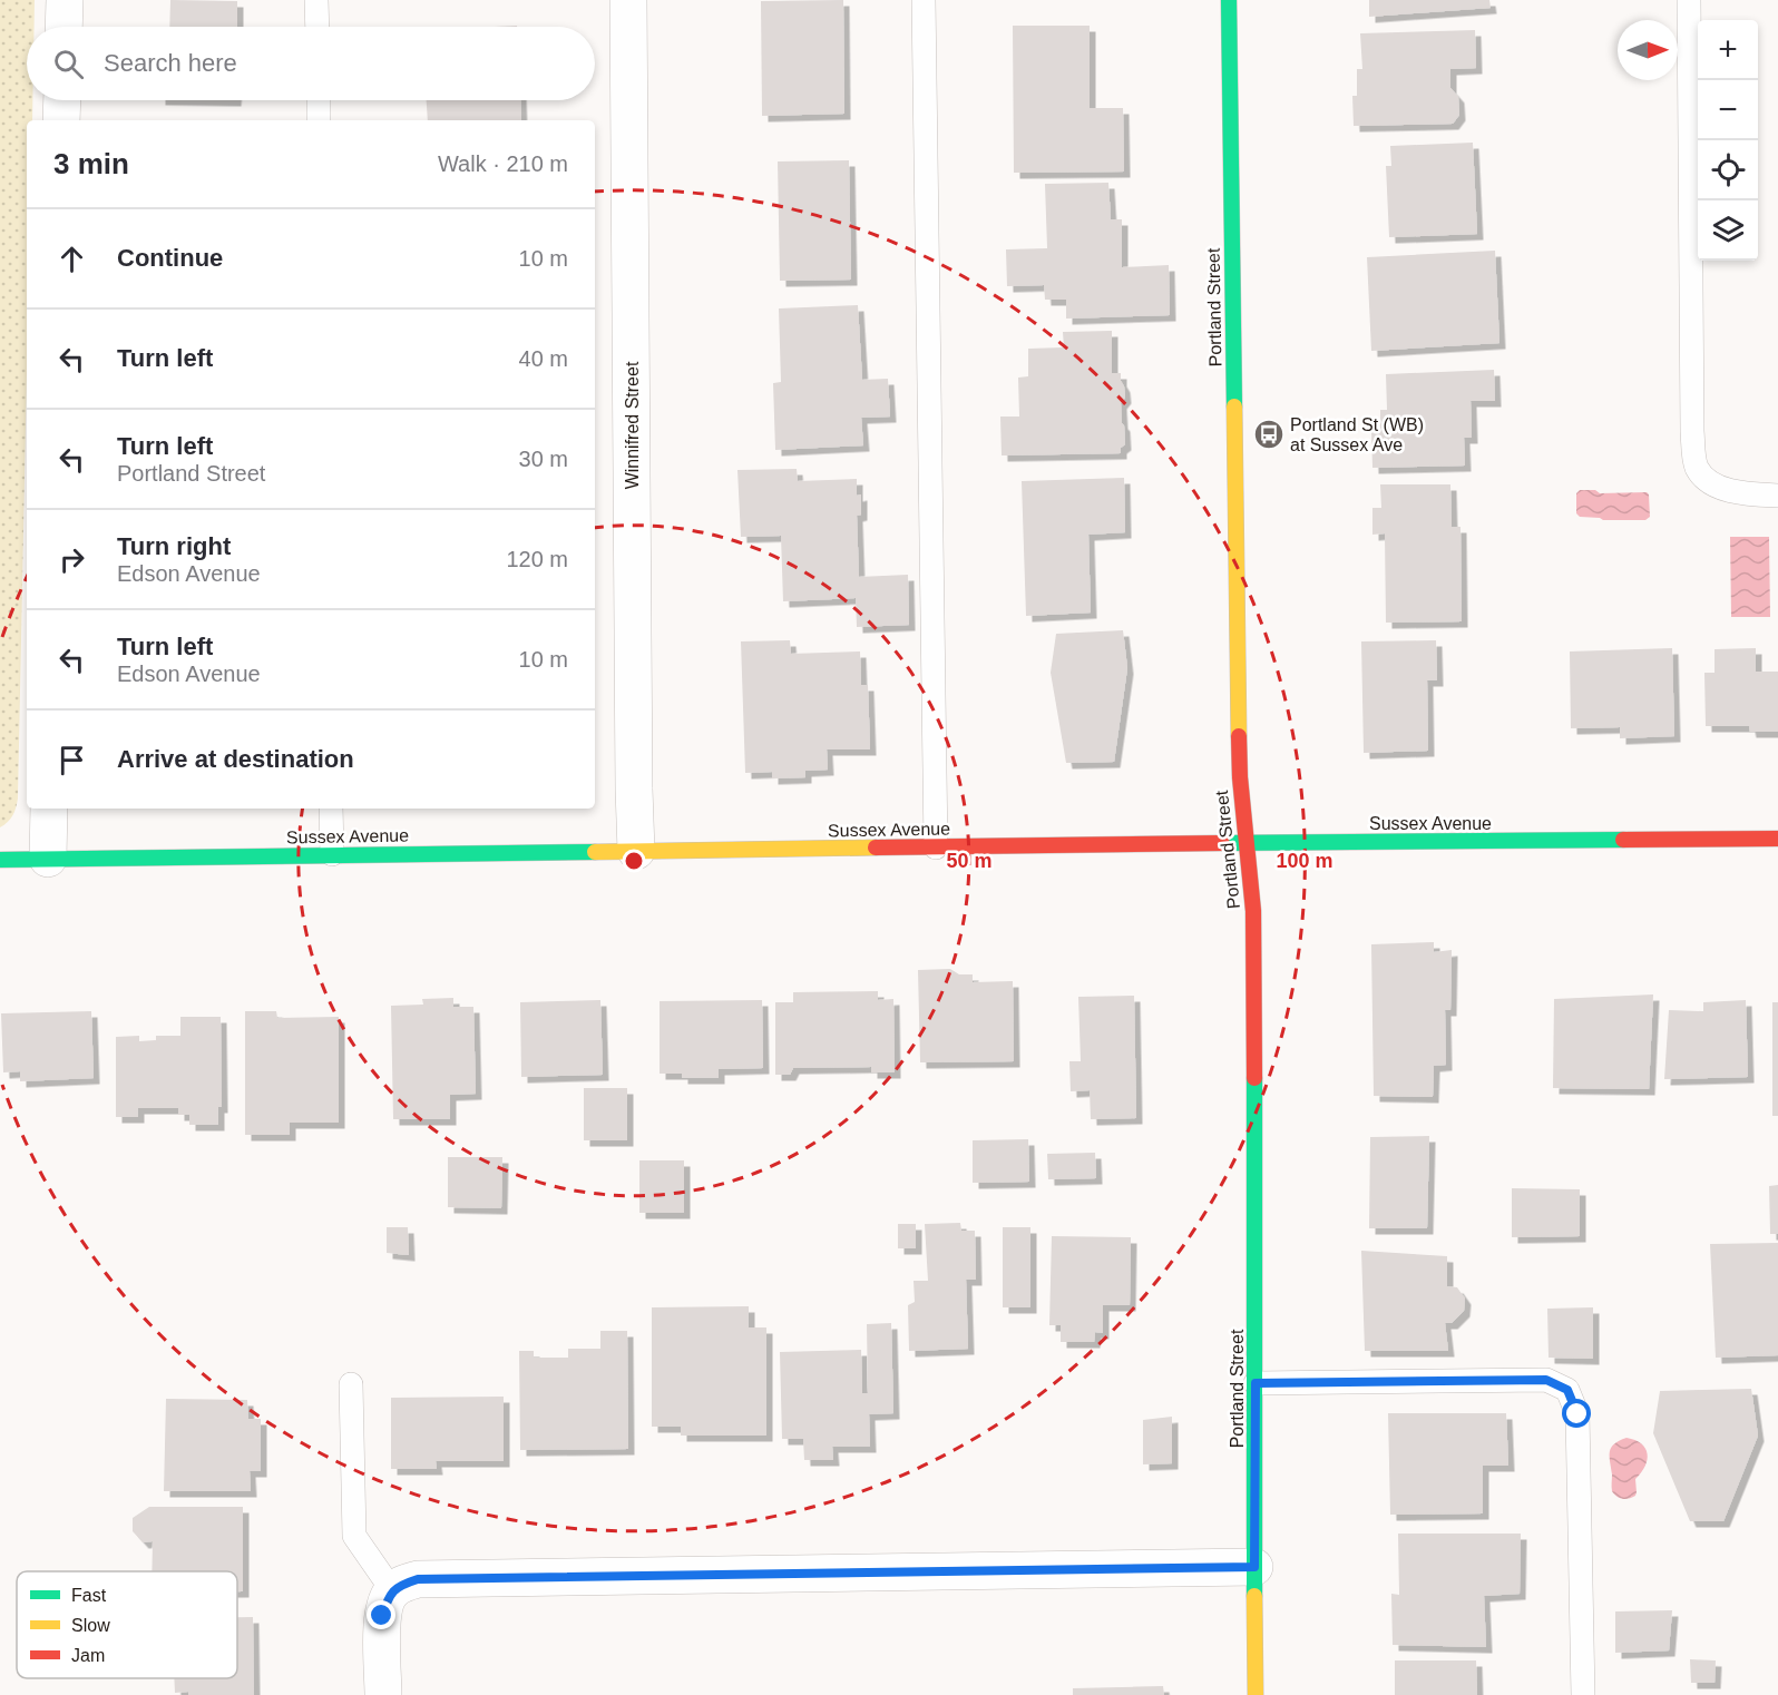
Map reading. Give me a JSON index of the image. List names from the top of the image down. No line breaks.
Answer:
{"streets":{"street":["Portland Street","Winnifred Street","Sussex Avenue"]},"crossings":[["Portland Street","Sussex Avenue"],["Winnifred Street","Sussex Avenue"]],"places":{"bus stop":["Portland St (WB) at Sussex Ave"]},"legend":["Fast","Slow","Jam"],"north":"right","page":{"map_buttons":["+","−"],"search":"Search here","heading":["3 min","Walk · 210 m"],"list":[["Continue","10 m"],["Turn left","40 m"],["Turn left","Portland Street","30 m"],["Turn right","Edson Avenue","120 m"],["Turn left","Edson Avenue","10 m"],"Arrive at destination"]},"rings":["50 m","100 m"]}
